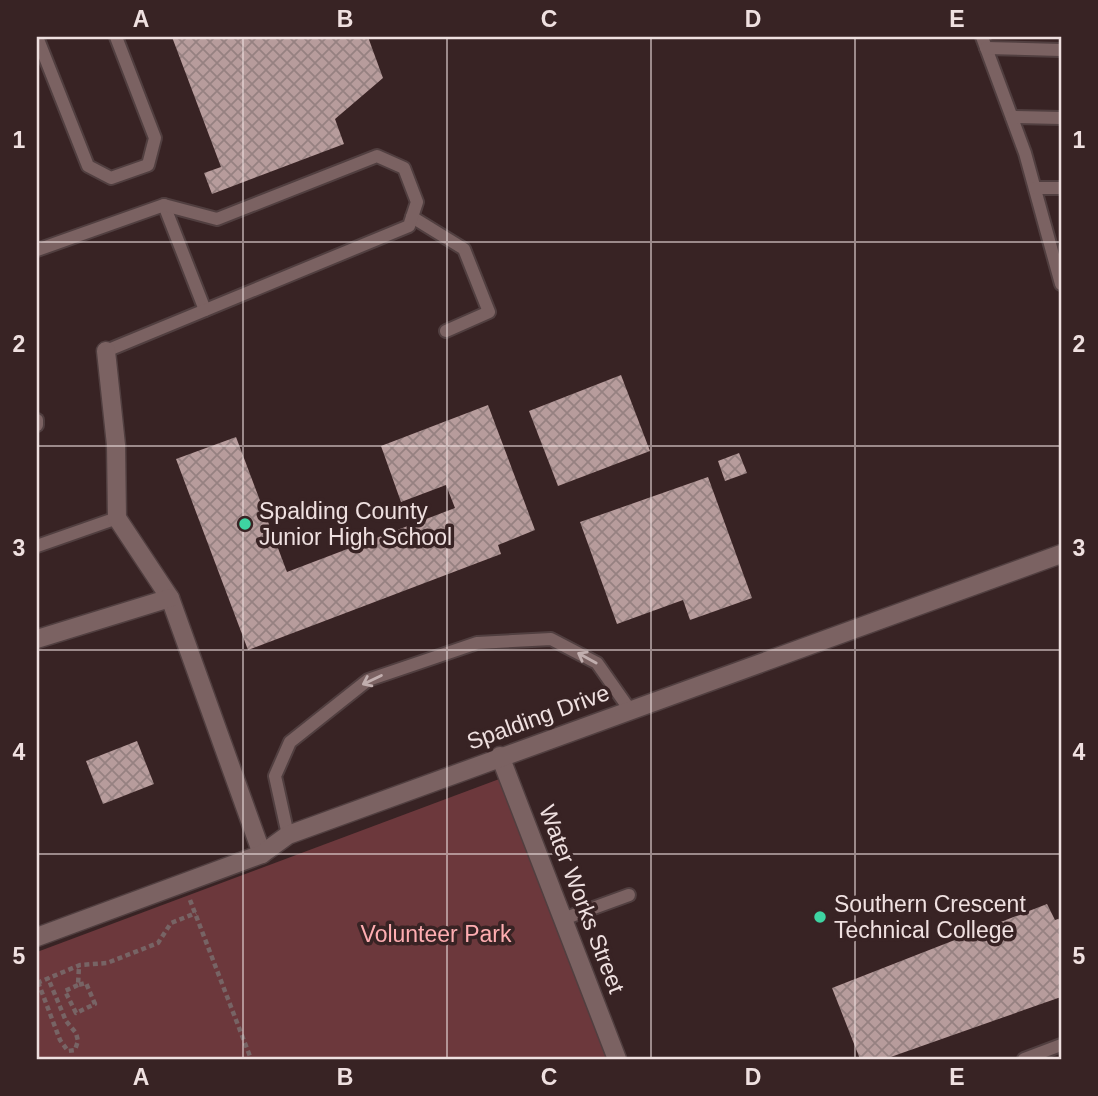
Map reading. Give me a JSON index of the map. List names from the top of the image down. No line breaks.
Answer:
{"streets":{"street":["Spalding Drive","Water Works Street"]},"crossings":[["Spalding Drive","Water Works Street"]],"parks":["Volunteer Park"],"places":["Spalding County Junior High School","Southern Crescent Technical College"],"grid":{"columns":["A","B","C","D","E"],"rows":["1","2","3","4","5"]}}
